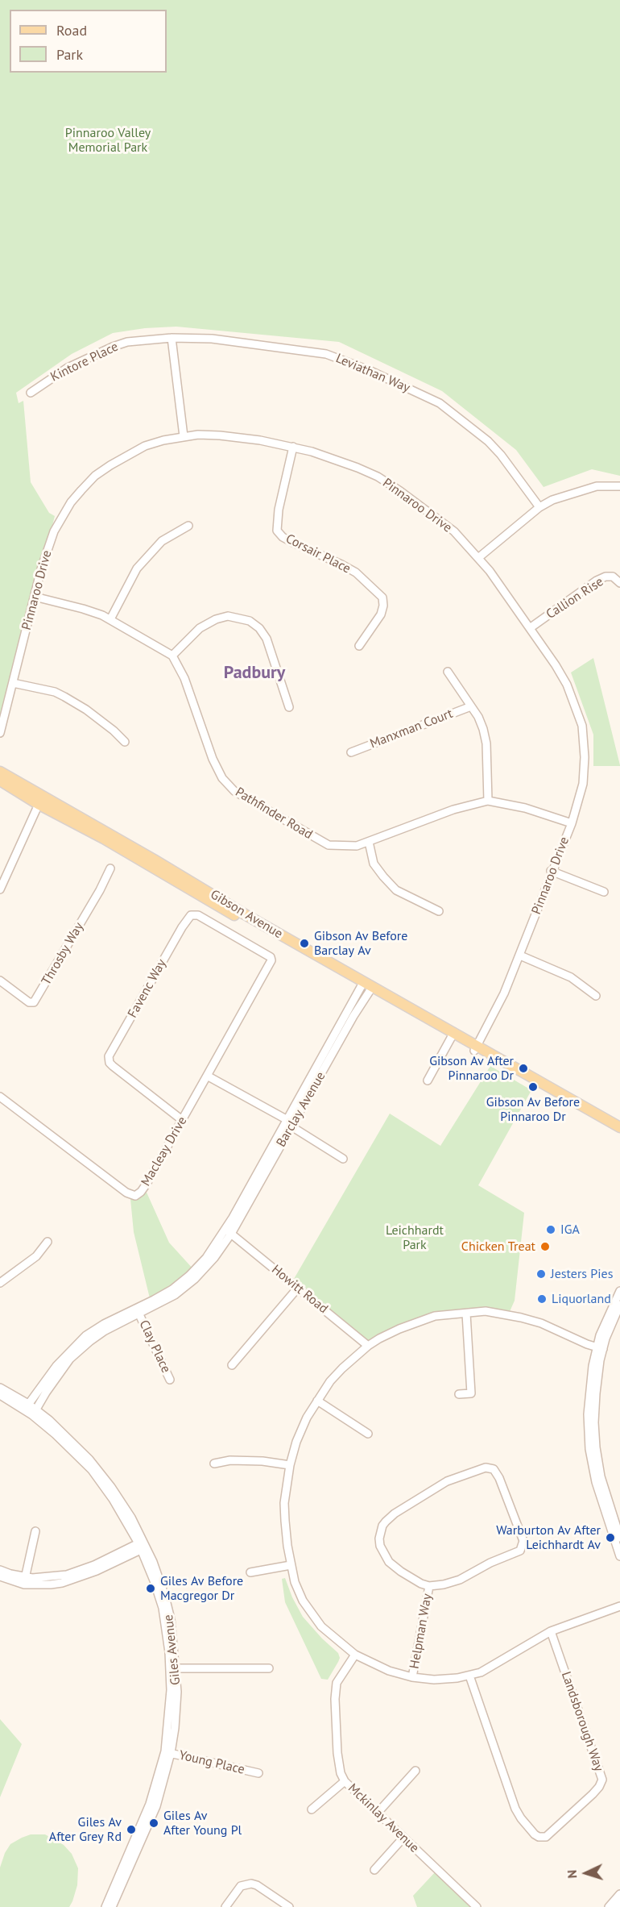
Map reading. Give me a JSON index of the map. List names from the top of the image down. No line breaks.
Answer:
{"streets":{"main road":["Gibson Avenue"],"street":["Kintore Place","Leviathan Way","Pinnaroo Drive","Corsair Place","Callion Rise","Manxman Court","Pathfinder Road","Throsby Way","Favenc Way","Barclay Avenue","Macleay Drive","Howitt Road","Clay Place","Helpman Way","Giles Avenue","Landsborough Way","Young Place","Mckinlay Avenue"]},"crossings":[["Kintore Place","Leviathan Way"],["Pinnaroo Drive","Corsair Place"],["Pinnaroo Drive","Callion Rise"],["Pinnaroo Drive","Pathfinder Road"],["Pinnaroo Drive","Gibson Avenue"],["Gibson Avenue","Barclay Avenue"],["Favenc Way","Macleay Drive"],["Barclay Avenue","Howitt Road"],["Barclay Avenue","Clay Place"],["Barclay Avenue","Giles Avenue"],["Giles Avenue","Young Place"]],"districts":["Padbury"],"parks":["Pinnaroo Valley Memorial Park","Leichhardt Park"],"places":["Gibson Av Before Barclay Av","Gibson Av After Pinnaroo Dr","Gibson Av Before Pinnaroo Dr","IGA","Chicken Treat","Jesters Pies","Liquorland","Warburton Av After Leichhardt Av","Giles Av Before Macgregor Dr","Giles Av After Young Pl","Giles Av After Grey Rd"],"legend":["Road","Park"],"north":"left"}
